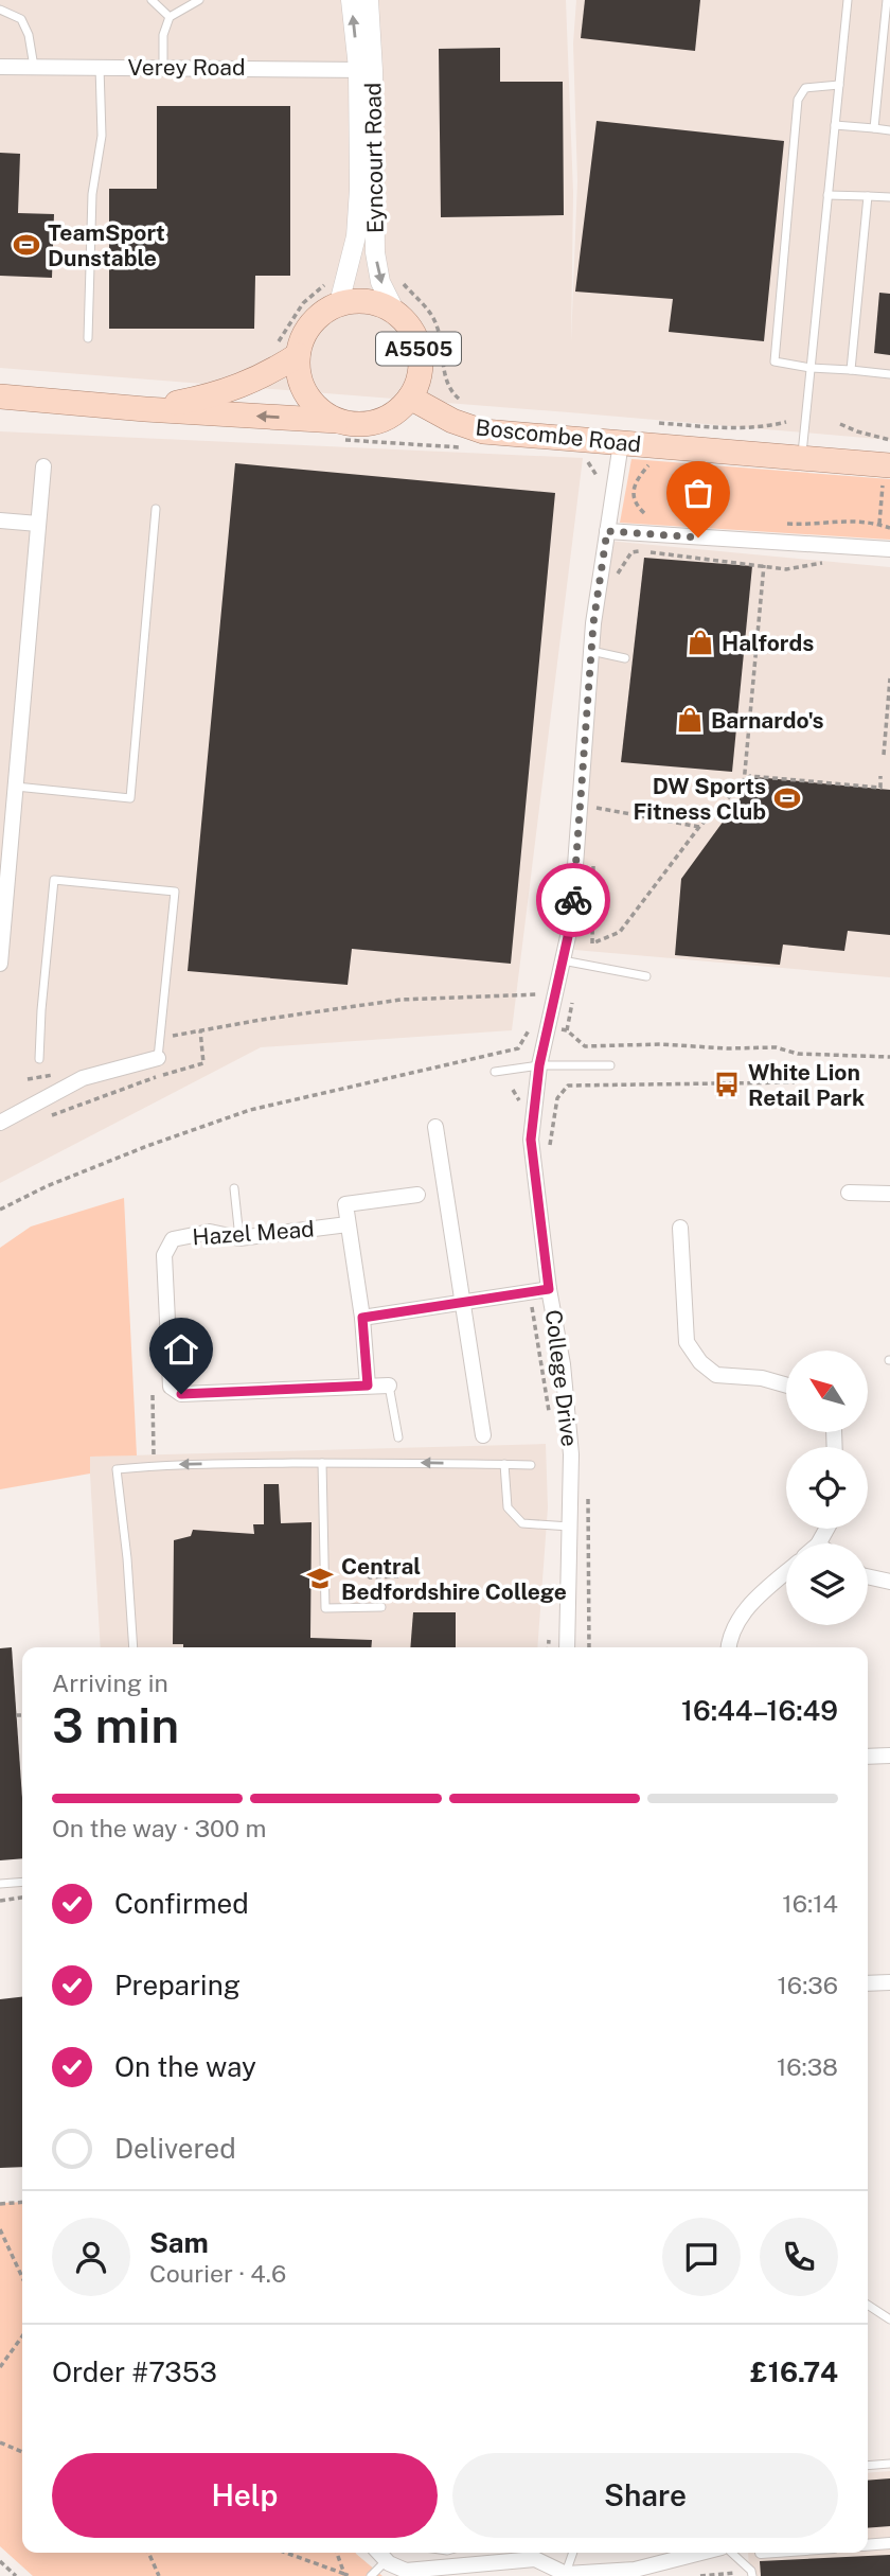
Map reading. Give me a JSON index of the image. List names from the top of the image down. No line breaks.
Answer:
{"streets":{"main road":["A5505","Boscombe Road"],"street":["Verey Road","Eyncourt Road","Hazel Mead","College Drive"]},"crossings":[["Verey Road","Eyncourt Road"],["Eyncourt Road","A5505"],["Eyncourt Road","Boscombe Road"],["A5505","Boscombe Road"],["Boscombe Road","College Drive"]],"places":{"sports":["TeamSport Dunstable","DW Sports Fitness Club"],"shop":["Halfords","Barnardo's"],"bus stop":["White Lion Retail Park"],"school or university":["Central Bedfordshire College"]},"north":"top left","page":{"heading":["3 min","Arriving in","16:44–16:49"],"panel":["Sam","Courier · 4.6","Order #7353","£16.74"],"bar":"On the way · 300 m","list":[["Confirmed","16:14"],["Preparing","16:36"],["On the way","16:38"],"Delivered"],"buttons":["Help","Share"]}}
